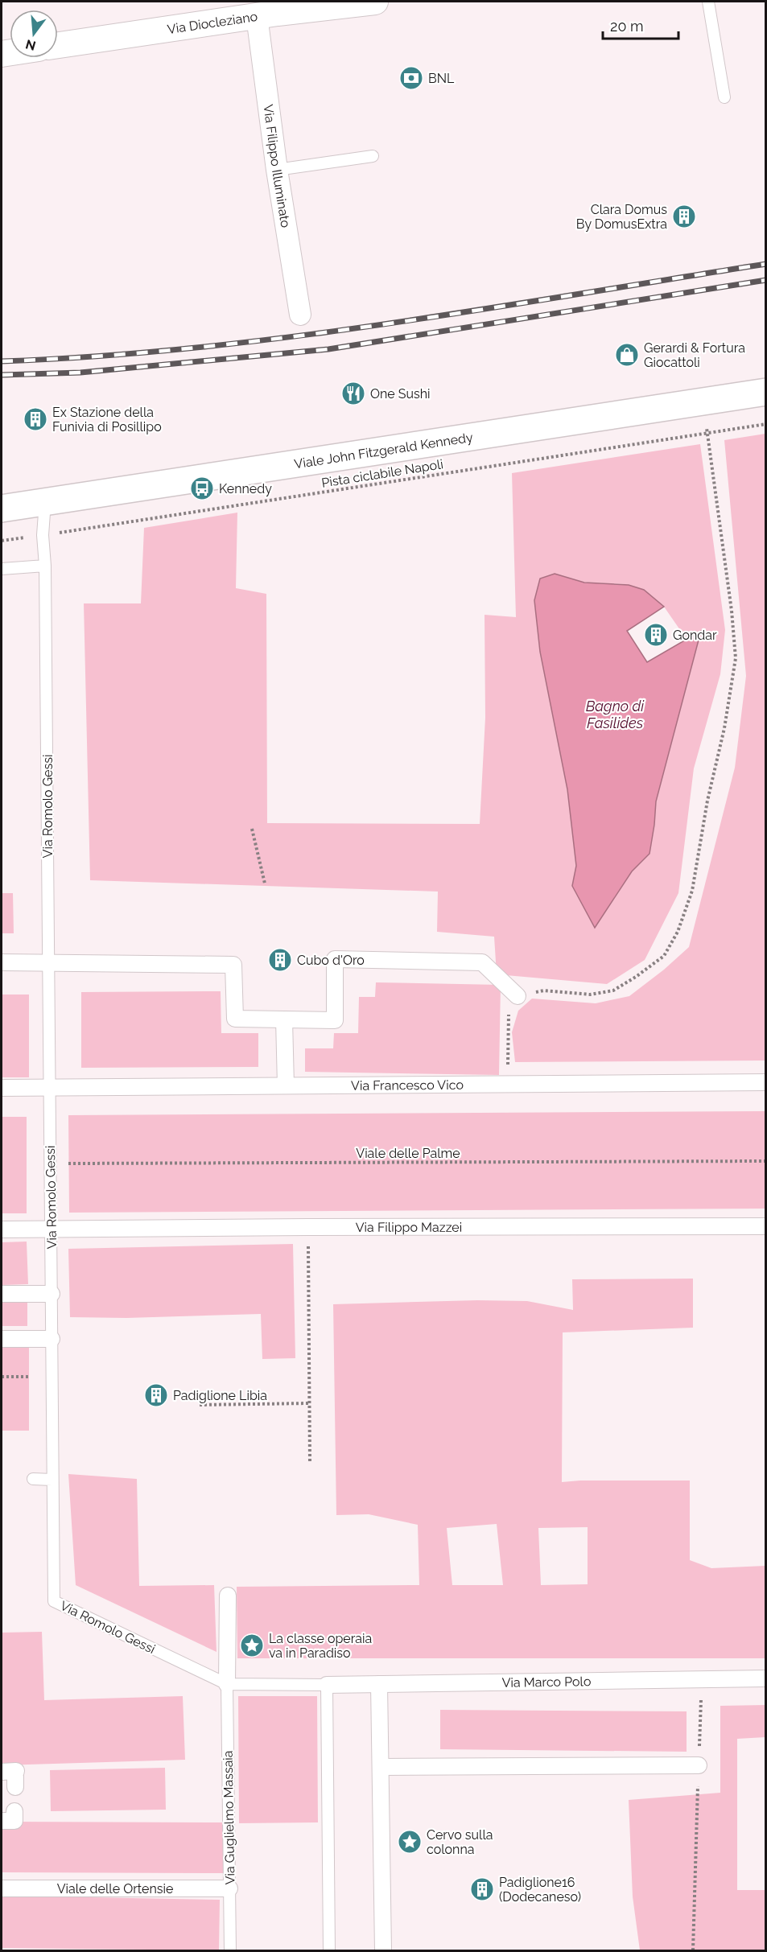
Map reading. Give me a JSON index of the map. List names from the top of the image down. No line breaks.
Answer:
{"streets":{"main road":["Viale John Fitzgerald Kennedy"],"street":["Via Diocleziano","Via Filippo Illuminato","Via Francesco Vico","Via Filippo Mazzei","Via Marco Polo","Viale delle Ortensie"],"lane":["Via Romolo Gessi","Via Guglielmo Massaia"],"path":["Pista ciclabile Napoli","Viale delle Palme"]},"crossings":[["Via Diocleziano","Via Filippo Illuminato"],["Viale John Fitzgerald Kennedy","Via Romolo Gessi"],["Pista ciclabile Napoli","Via Romolo Gessi"],["Via Romolo Gessi","Via Francesco Vico"],["Via Romolo Gessi","Viale delle Palme"],["Via Romolo Gessi","Via Filippo Mazzei"],["Via Romolo Gessi","Via Marco Polo"],["Via Romolo Gessi","Via Guglielmo Massaia"],["Via Guglielmo Massaia","Viale delle Ortensie"]],"water":["Bagno di Fasilides"],"places":{"bank":["BNL"],"building":["Clara Domus By DomusExtra","Ex Stazione della Funivia di Posillipo","Gondar","Cubo d'Oro","Padiglione Libia","Padiglione16 (Dodecaneso)"],"shop":["Gerardi & Fortura Giocattoli"],"restaurant":["One Sushi"],"bus stop":["Kennedy"],"place":["La classe operaia va in Paradiso","Cervo sulla colonna"]},"scale_bar":"20 m","north":"bottom"}
